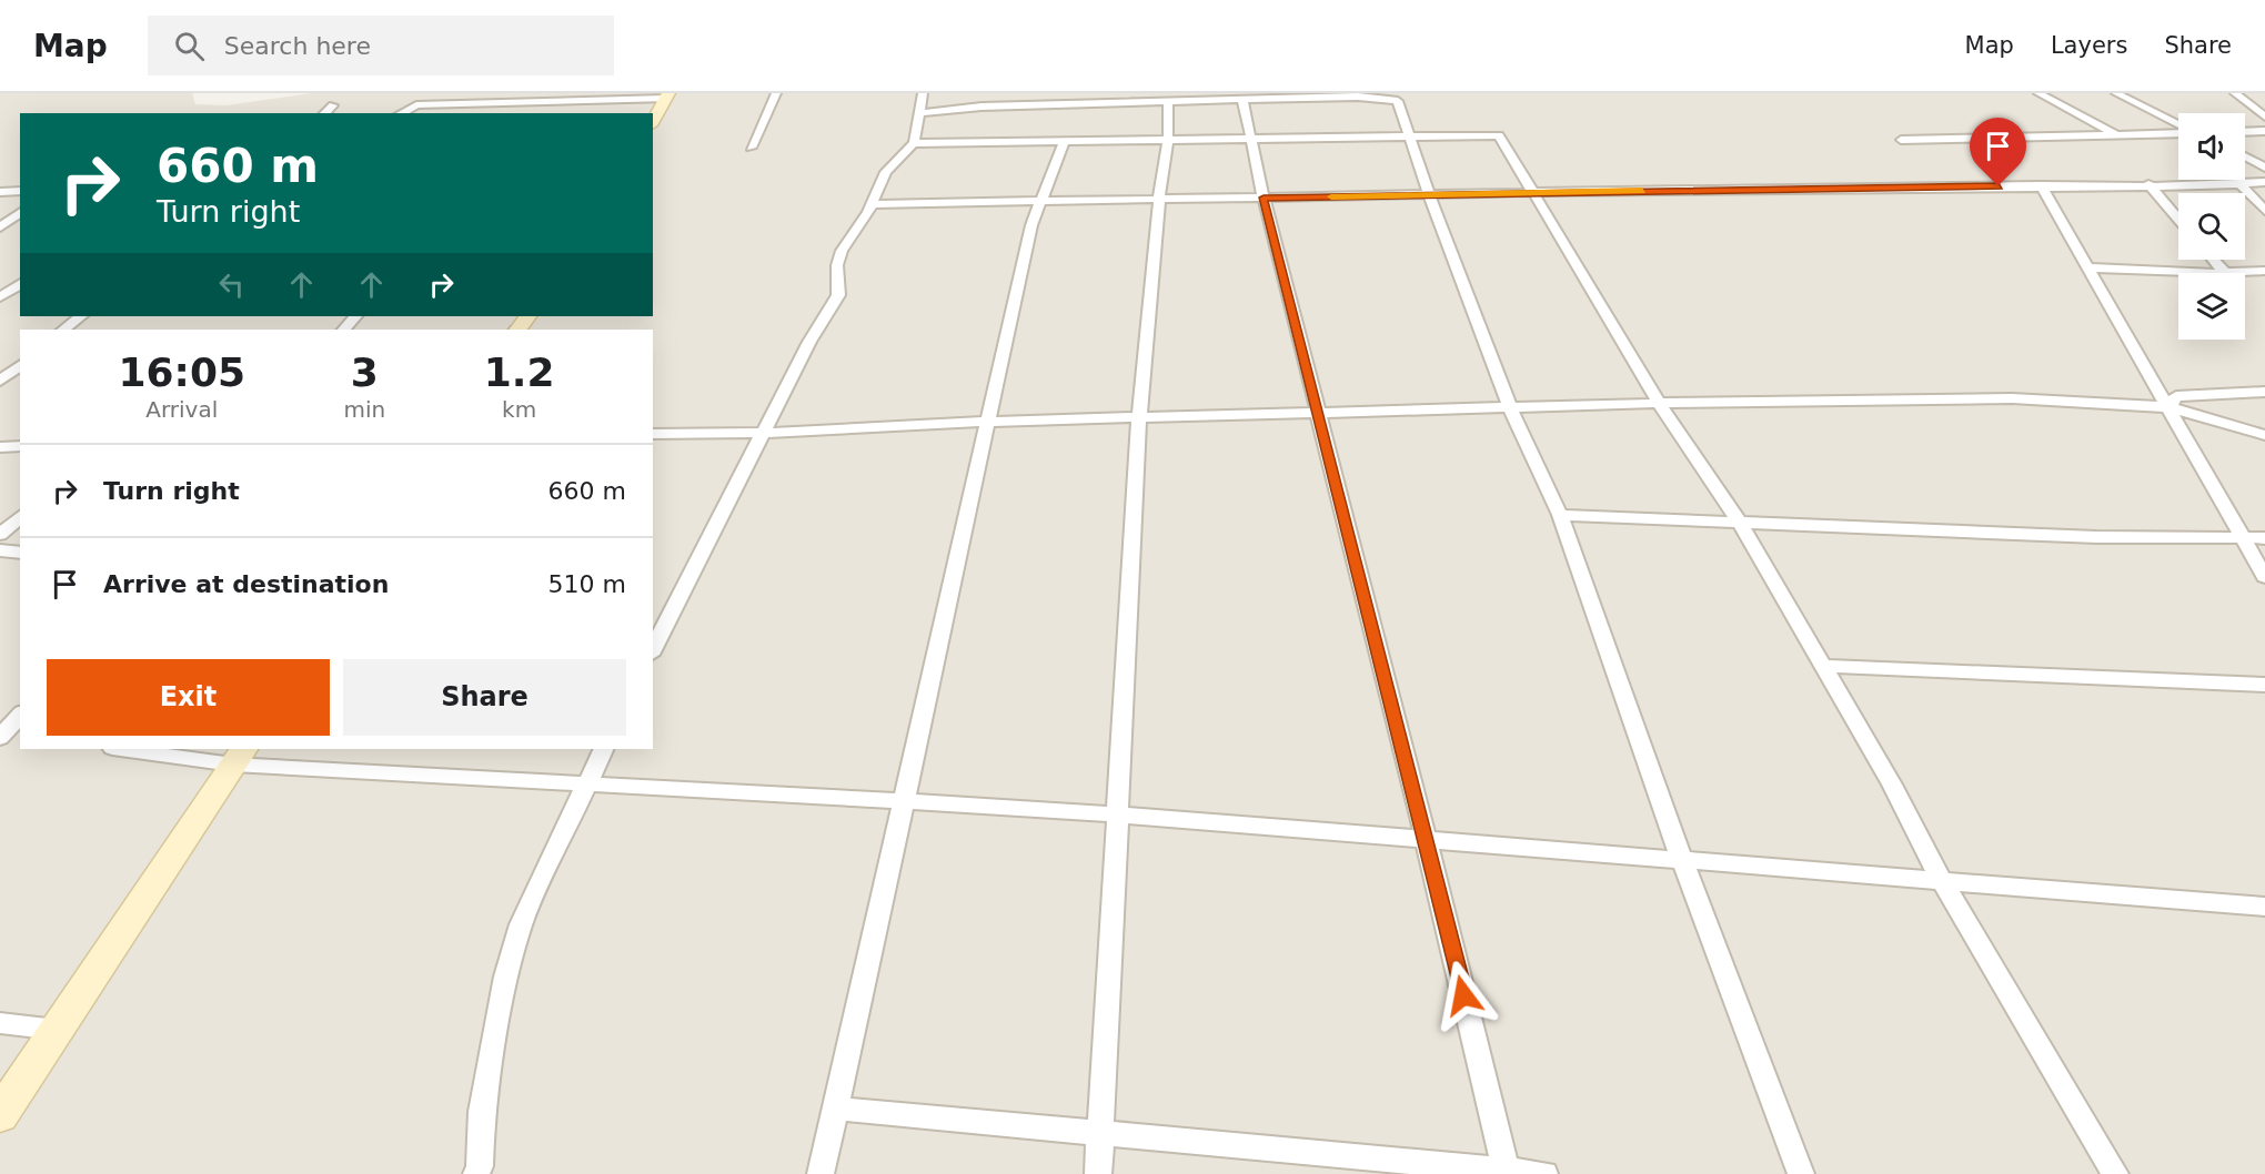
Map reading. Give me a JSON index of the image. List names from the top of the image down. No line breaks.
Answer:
{"page":{"header":"Map","search":"Search here","nav":["Map","Layers","Share"],"turn":["660 m","Turn right"],"eta":["16:05","Arrival","3","min","1.2","km"],"list":[{"name":"Turn right","value":"660 m"},{"name":"Arrive at destination","value":"510 m"}],"buttons":["Exit","Share"]}}
